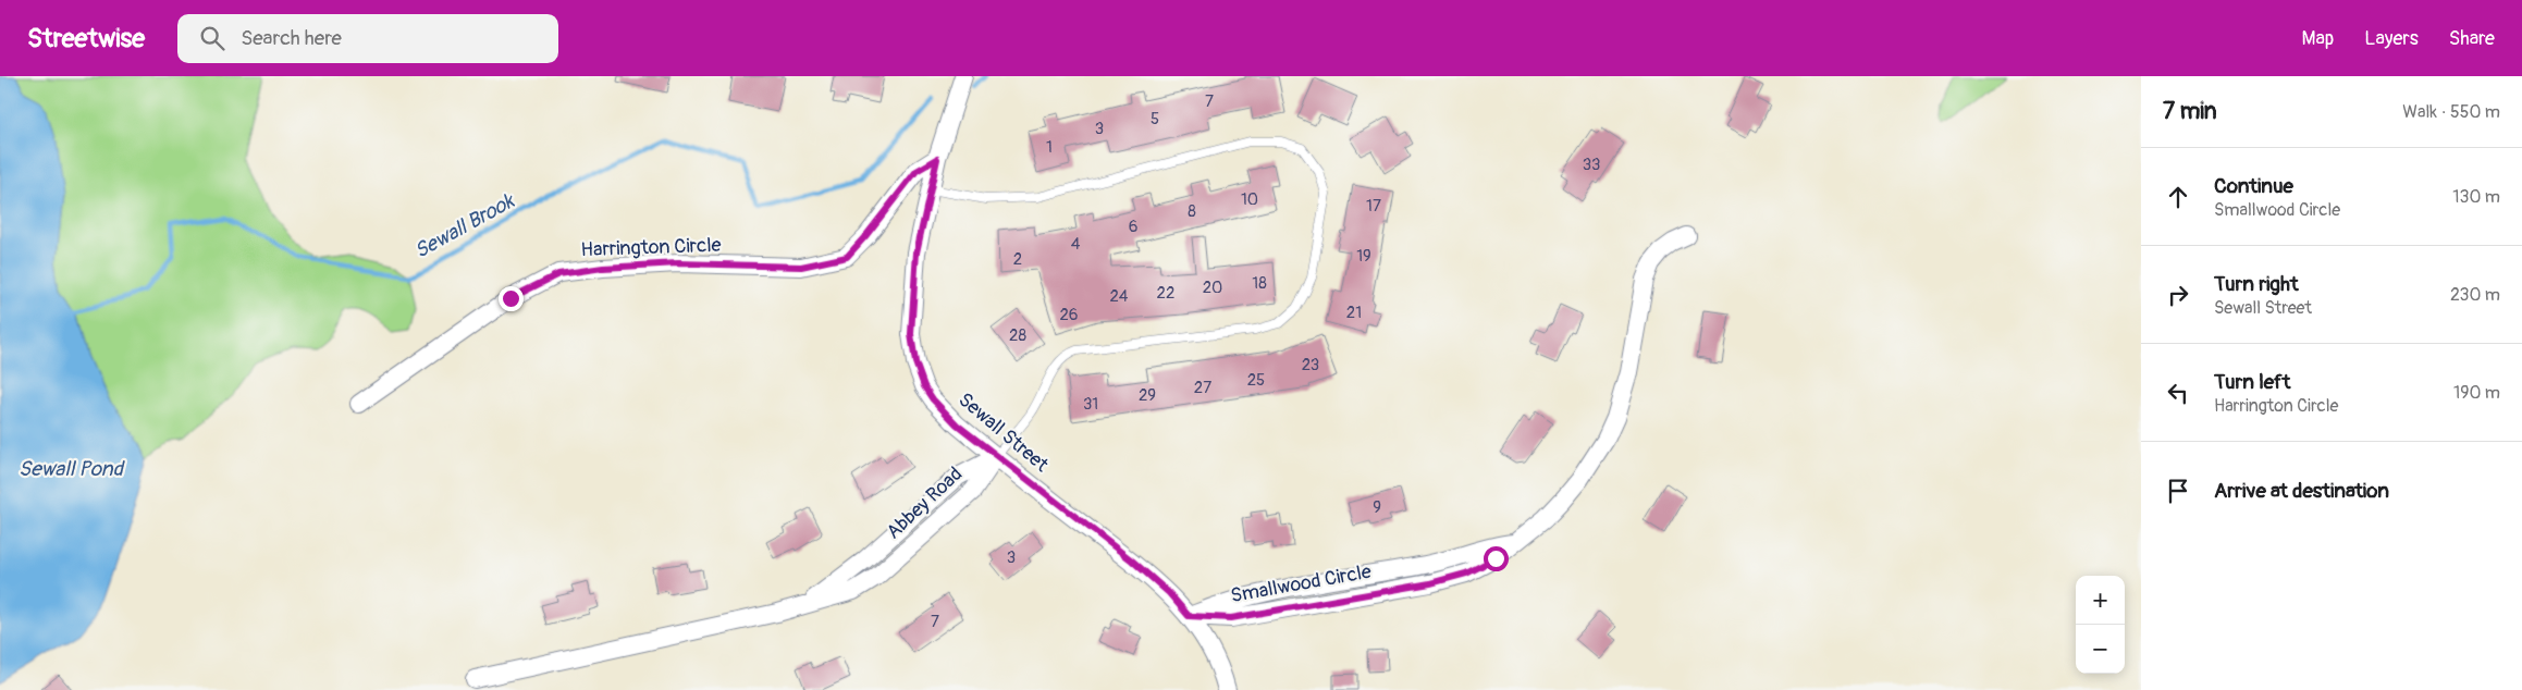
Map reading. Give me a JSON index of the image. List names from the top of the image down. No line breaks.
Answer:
{"streets":{"street":["Harrington Circle","Sewall Street","Abbey Road","Smallwood Circle"]},"crossings":[["Harrington Circle","Sewall Street"],["Sewall Street","Abbey Road"],["Sewall Street","Smallwood Circle"]],"water":["Sewall Brook","Sewall Pond"],"house_numbers":["7","5","3","1","33","10","17","8","6","4","19","2","18","20","22","24","21","26","28","23","25","27","29","31","9","3","7"],"page":{"header":"Streetwise","search":"Search here","nav":["Map","Layers","Share"],"heading":["7 min","Walk · 550 m"],"list":[["Continue","Smallwood Circle","130 m"],["Turn right","Sewall Street","230 m"],["Turn left","Harrington Circle","190 m"],"Arrive at destination"],"map_buttons":["+","−"]}}
